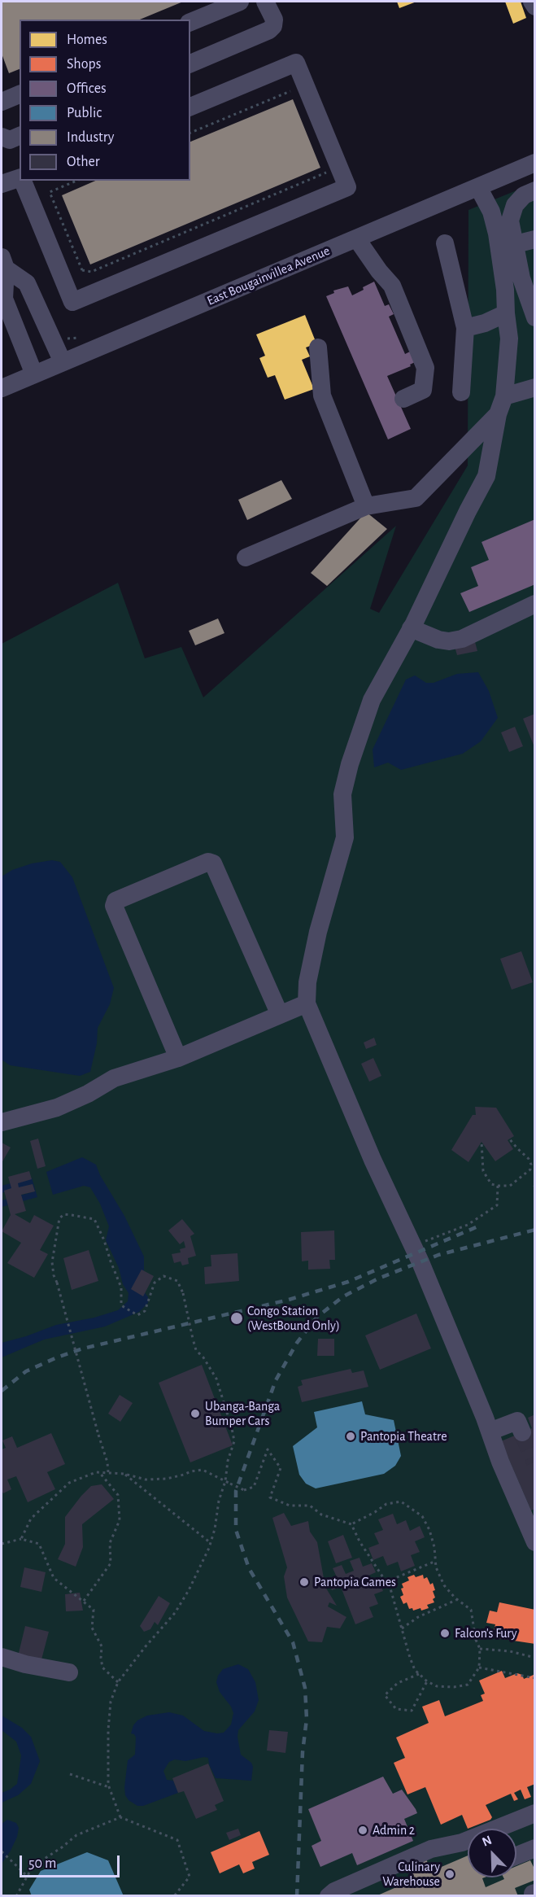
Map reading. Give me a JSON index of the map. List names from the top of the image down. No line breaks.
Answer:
{"streets":{"street":["East Bougainvillea Avenue"]},"places":["Congo Station (WestBound Only)","Ubanga-Banga Bumper Cars","Pantopia Theatre","Pantopia Games","Falcon's Fury","Admin 2","Culinary Warehouse"],"legend":["Homes","Shops","Offices","Public","Industry","Other"],"scale_bar":"50 m","north":"top left"}
